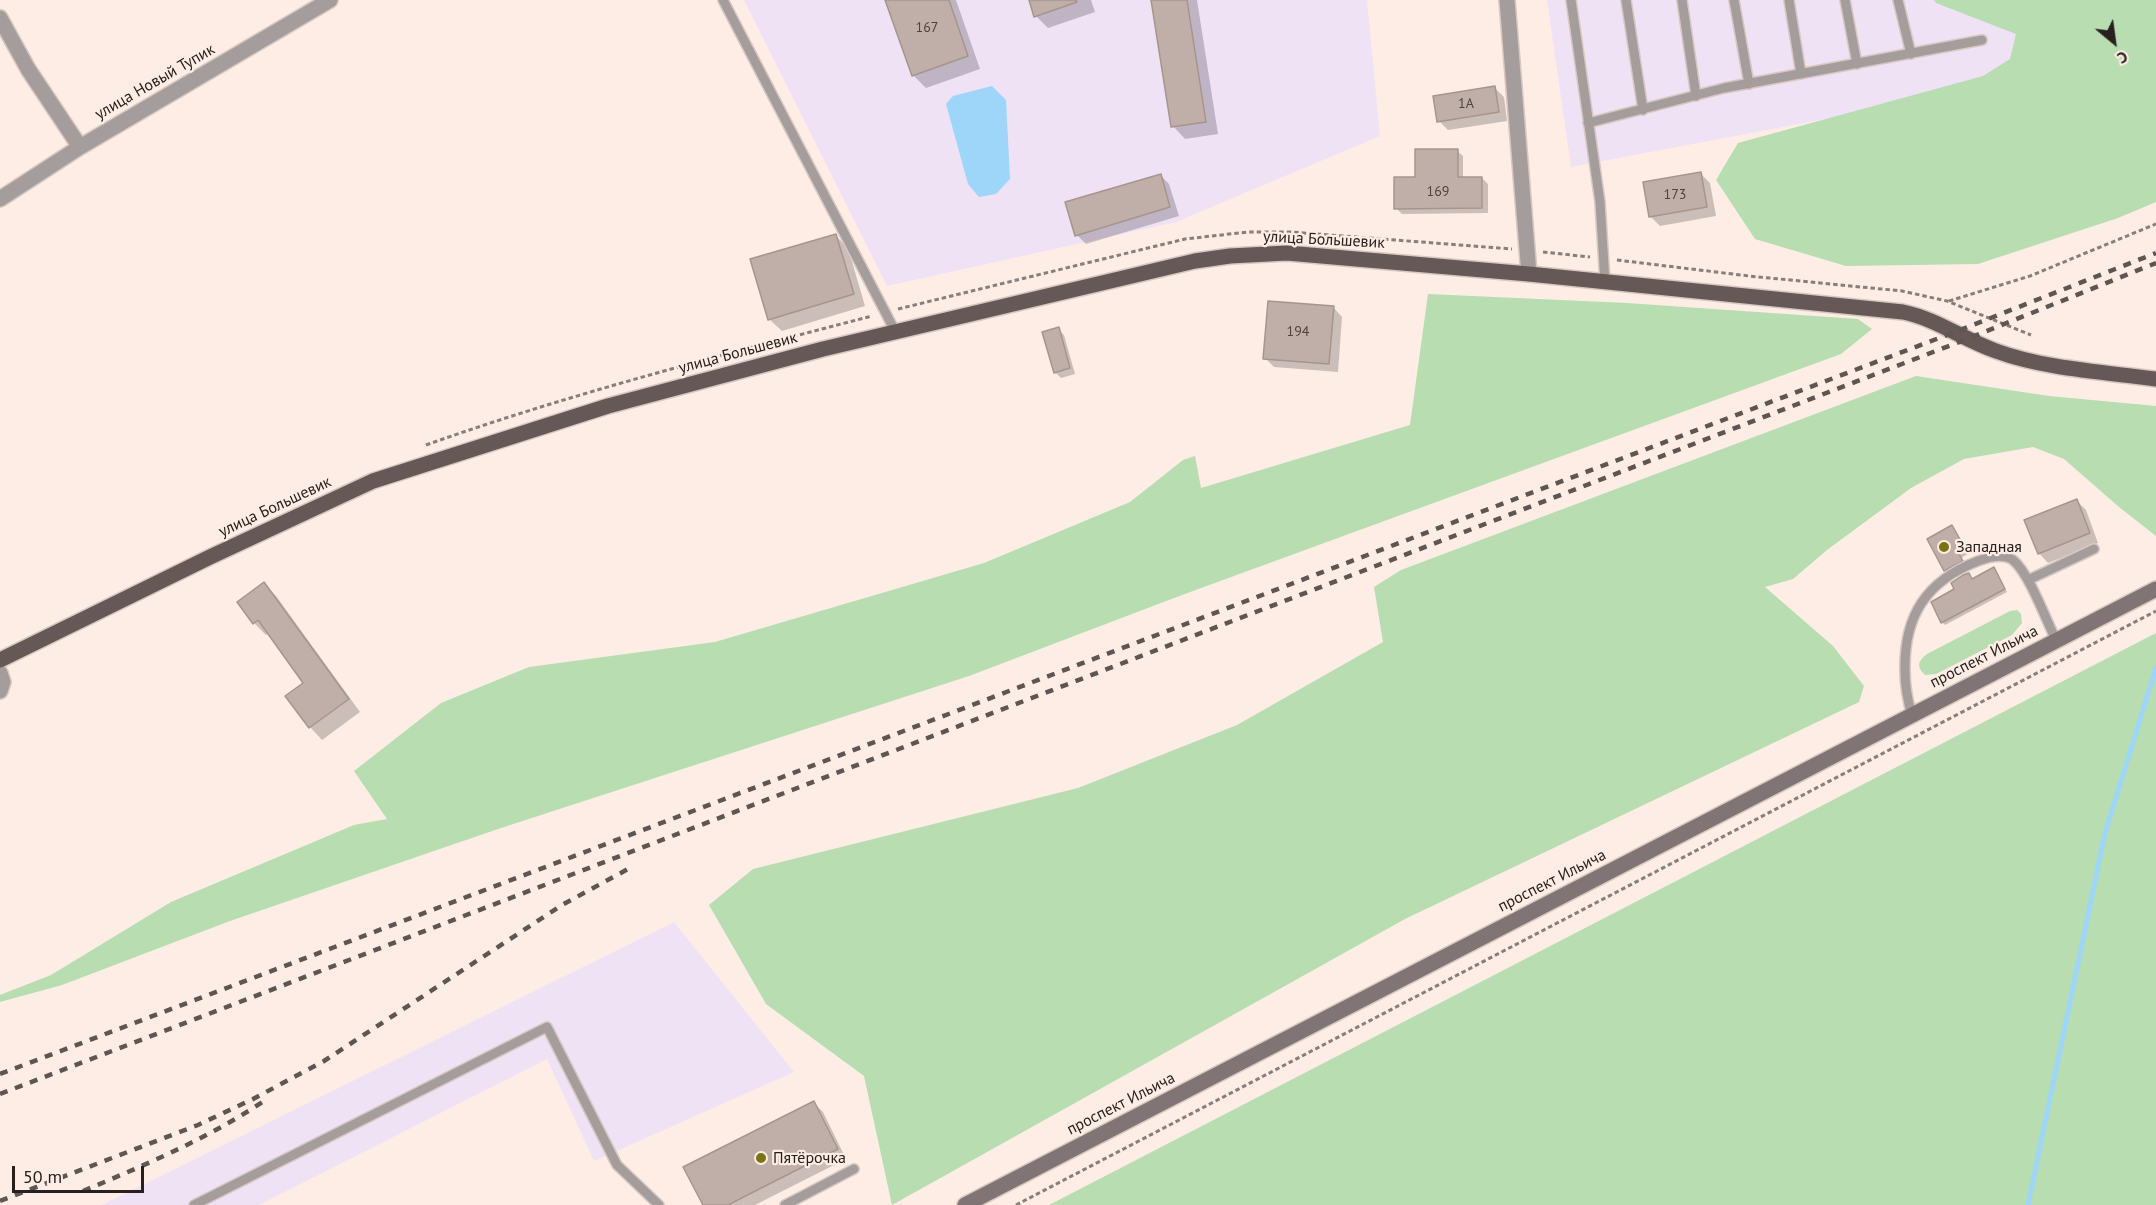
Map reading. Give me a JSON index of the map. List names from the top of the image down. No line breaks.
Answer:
{"streets":{"main road":["улица Большевик"],"street":["улица Новый Тупик","проспект Ильича"]},"places":["Западная","Пятёрочка"],"house_numbers":["167","1А","169","173","194"],"scale_bar":"50 m","north":"bottom right"}
